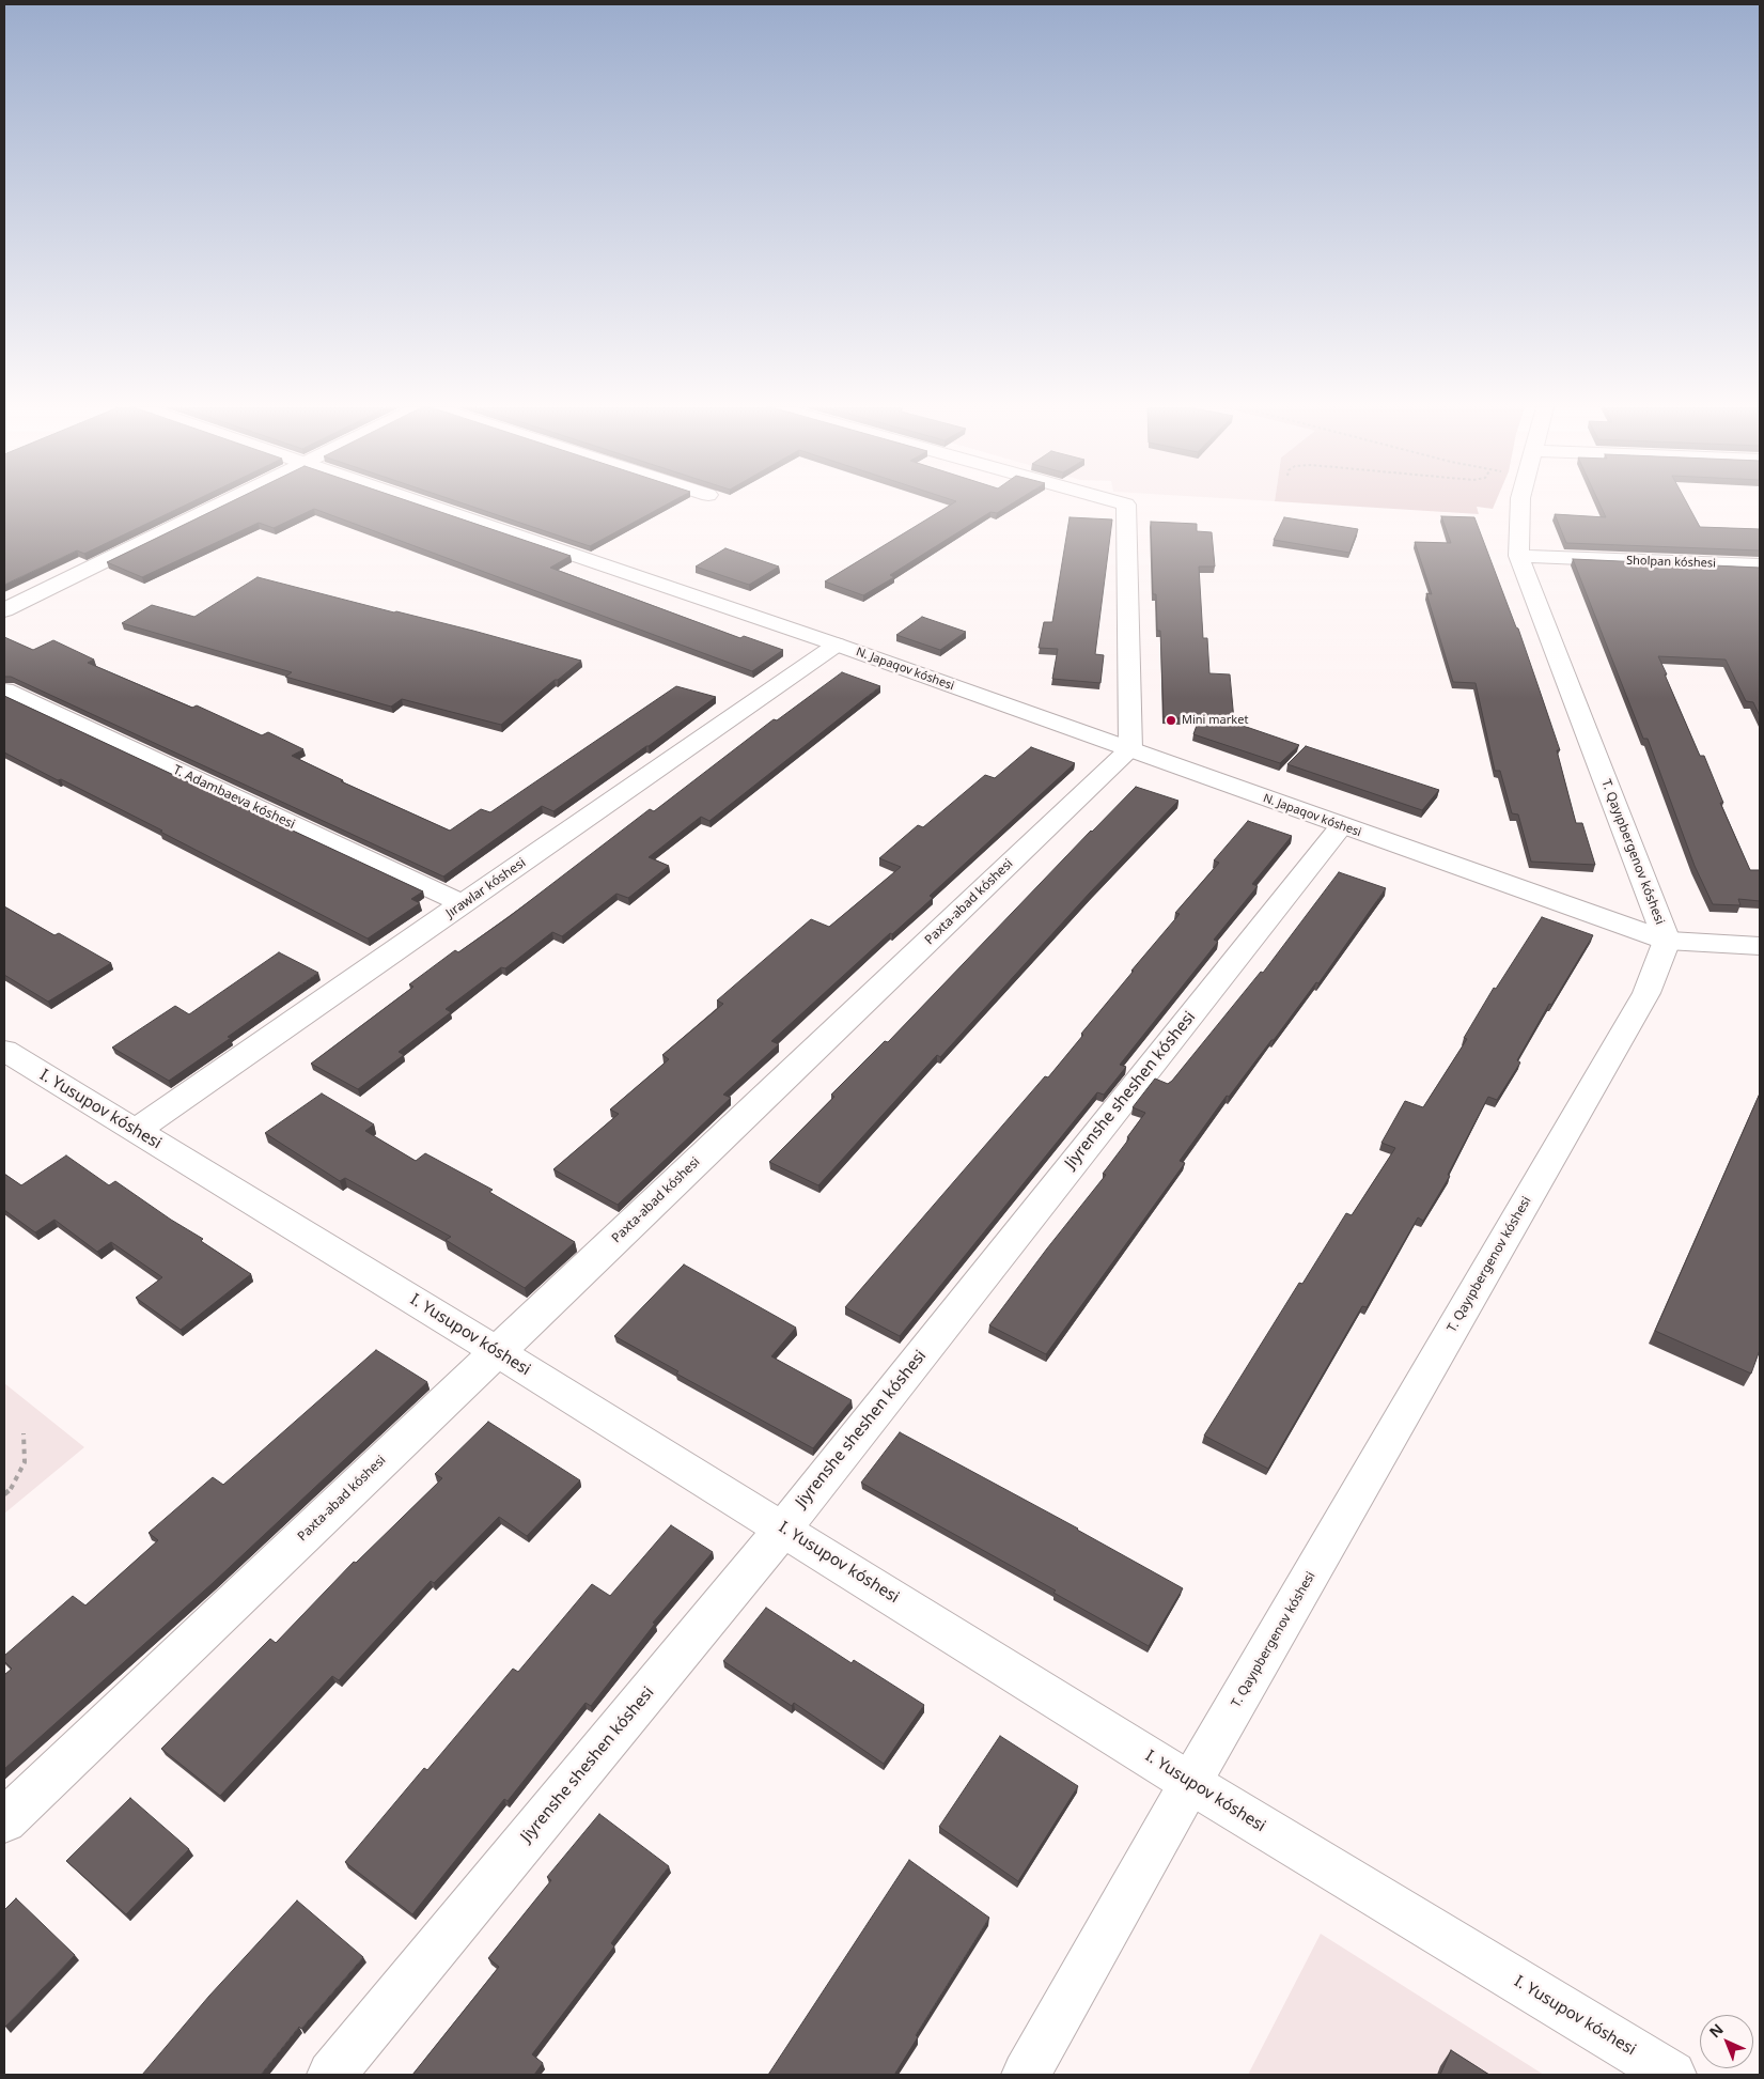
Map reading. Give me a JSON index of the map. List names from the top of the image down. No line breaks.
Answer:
{"streets":{"street":["Sholpan kóshesi","N. Japaqov kóshesi","T. Adambaeva kóshesi","T. Qayıpbergenov kóshesi","Jırawlar kóshesi","Paxta-abad kóshesi","Jiyrenshe sheshen kóshesi","I. Yusupov kóshesi"]},"crossings":[["Sholpan kóshesi","T. Qayıpbergenov kóshesi"],["N. Japaqov kóshesi","T. Qayıpbergenov kóshesi"],["N. Japaqov kóshesi","Jırawlar kóshesi"],["N. Japaqov kóshesi","Paxta-abad kóshesi"],["N. Japaqov kóshesi","Jiyrenshe sheshen kóshesi"],["T. Adambaeva kóshesi","Jırawlar kóshesi"],["T. Qayıpbergenov kóshesi","I. Yusupov kóshesi"],["Jırawlar kóshesi","I. Yusupov kóshesi"],["Paxta-abad kóshesi","I. Yusupov kóshesi"],["Jiyrenshe sheshen kóshesi","I. Yusupov kóshesi"]],"places":["Mini market"],"north":"top left"}
